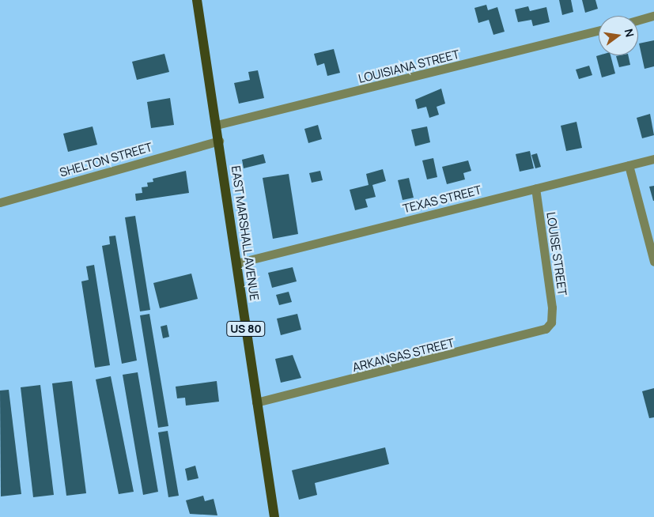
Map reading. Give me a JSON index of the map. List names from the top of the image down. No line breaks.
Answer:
{"streets":{"main road":["EAST MARSHALL AVENUE","US 80"],"street":["LOUISIANA STREET","SHELTON STREET","TEXAS STREET","LOUISE STREET","ARKANSAS STREET"]},"crossings":[["LOUISIANA STREET","EAST MARSHALL AVENUE"],["SHELTON STREET","EAST MARSHALL AVENUE"],["TEXAS STREET","EAST MARSHALL AVENUE"],["TEXAS STREET","LOUISE STREET"],["EAST MARSHALL AVENUE","ARKANSAS STREET"],["LOUISE STREET","ARKANSAS STREET"]],"north":"right"}
